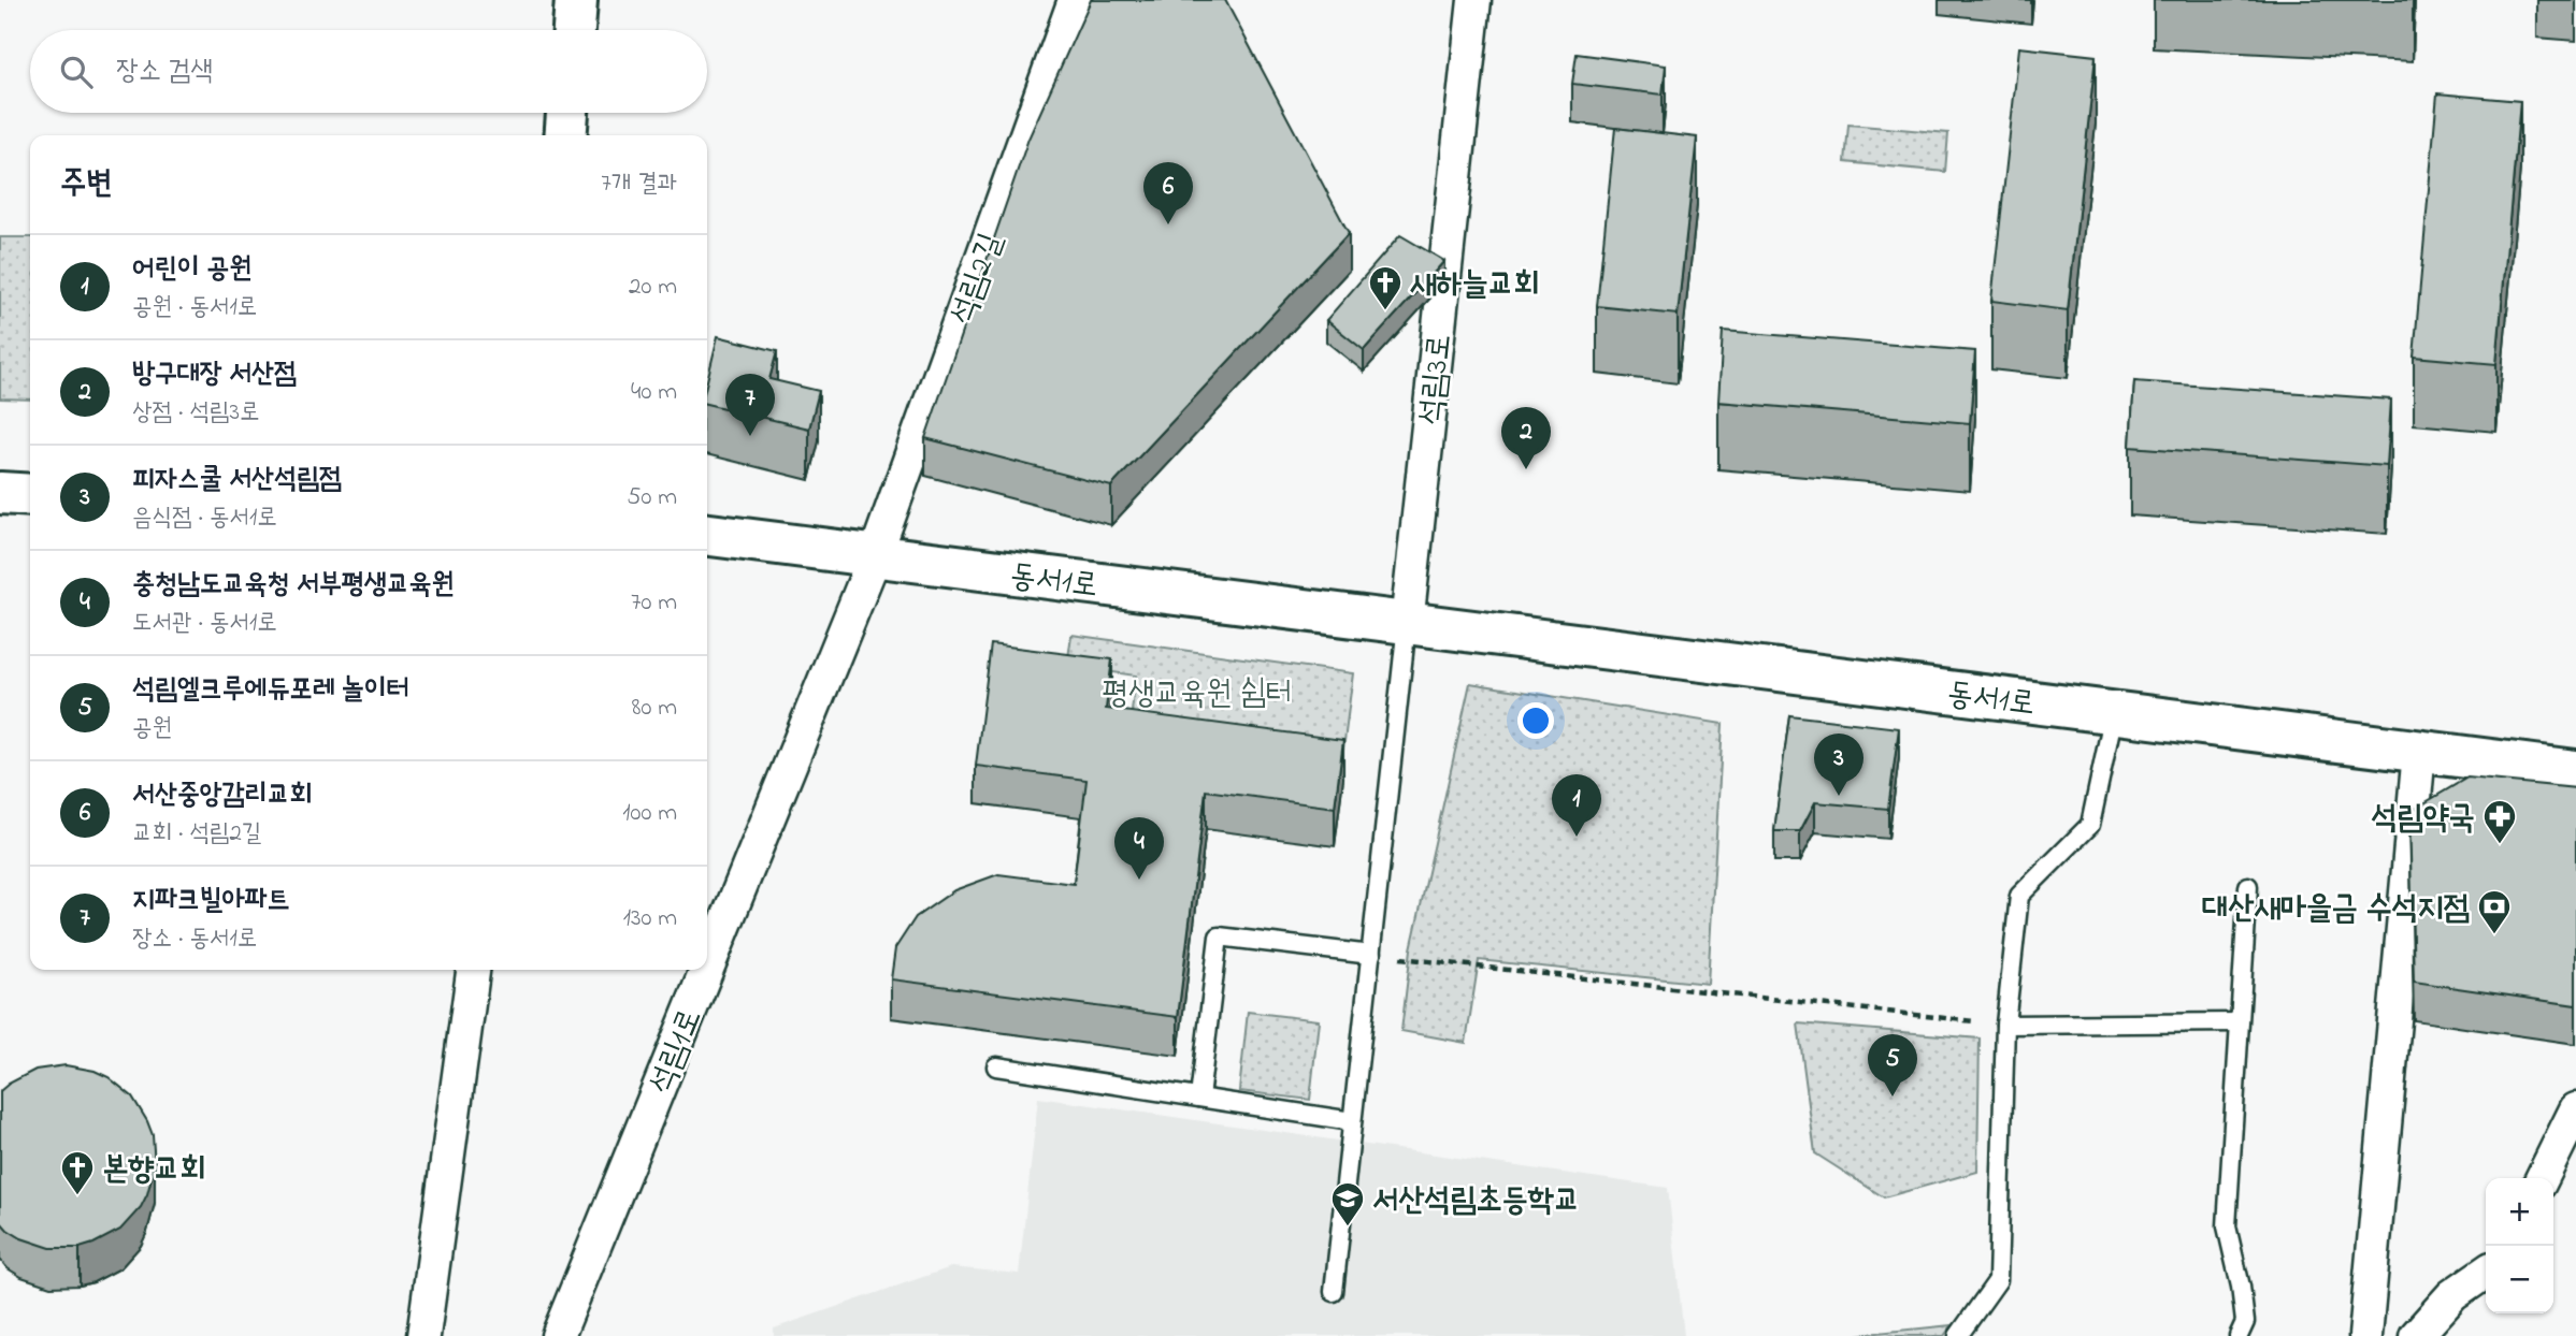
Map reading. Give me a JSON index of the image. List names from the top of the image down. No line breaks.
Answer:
{"streets":{"street":["석림2길","석림3로","동서1로","석림1로"]},"crossings":[["석림2길","동서1로"],["석림2길","석림1로"],["석림3로","동서1로"],["동서1로","석림1로"]],"parks":["평생교육원 쉼터"],"places":{"church":["새하늘교회","본향교회"],"pharmacy":["석림약국"],"bank":["대산새마을금 수석지점"],"school or university":["서산석림초등학교"]},"page":{"search":"장소 검색","heading":["주변","7개 결과"],"pins":["6","7","2","3","1","4","5"],"list":[{"mark":"1","name":"어린이 공원","note":"공원 · 동서1로","value":"20 m"},{"mark":"2","name":"방구대장 서산점","note":"상점 · 석림3로","value":"40 m"},{"mark":"3","name":"피자스쿨 서산석림점","note":"음식점 · 동서1로","value":"50 m"},{"mark":"4","name":"충청남도교육청 서부평생교육원","note":"도서관 · 동서1로","value":"70 m"},{"mark":"5","name":"석림엘크루에듀포레 놀이터","note":"공원","value":"80 m"},{"mark":"6","name":"서산중앙감리교회","note":"교회 · 석림2길","value":"100 m"},{"mark":"7","name":"지파크빌아파트","note":"장소 · 동서1로","value":"130 m"}],"map_buttons":["+","−"]}}
